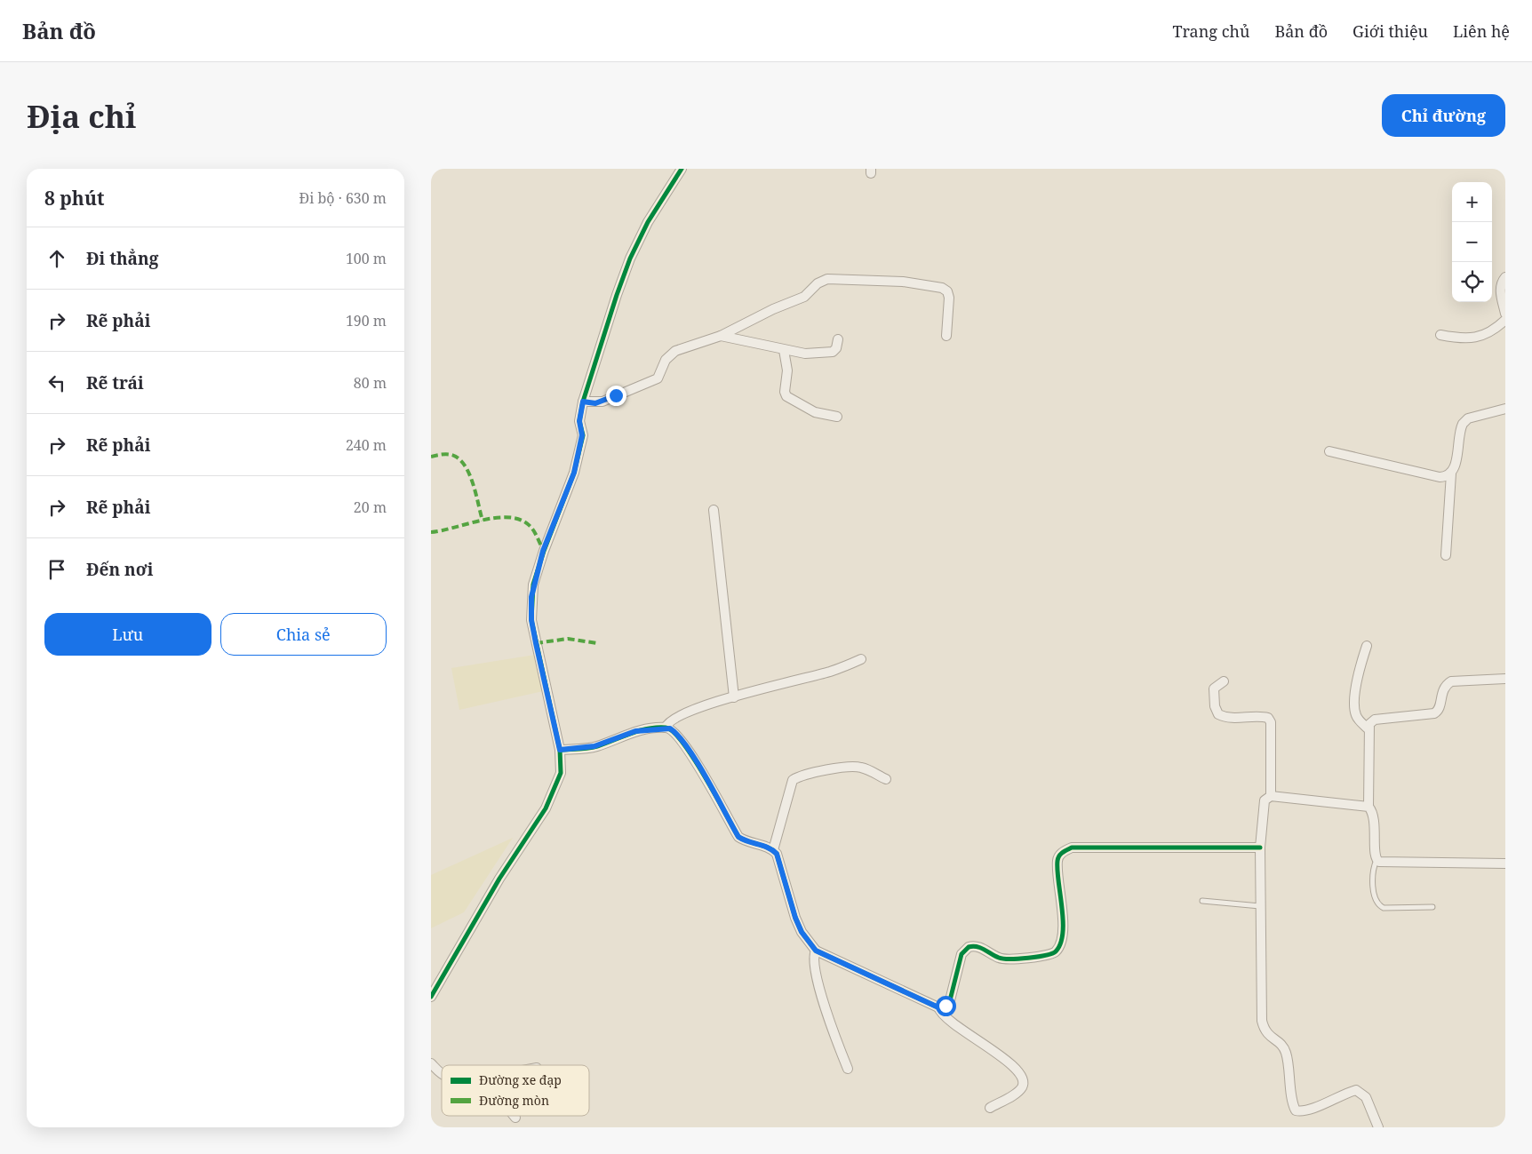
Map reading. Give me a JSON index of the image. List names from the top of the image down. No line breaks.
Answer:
{"legend":["Đường xe đạp","Đường mòn"],"page":{"header":"Bản đồ","nav":["Trang chủ","Bản đồ","Giới thiệu","Liên hệ"],"buttons":["Chỉ đường",["Lưu","Chia sẻ"]],"title":"Địa chỉ","heading":["8 phút","Đi bộ · 630 m"],"map_buttons":["+","−"],"list":[["Đi thẳng","100 m"],["Rẽ phải","190 m"],["Rẽ trái","80 m"],["Rẽ phải","240 m"],["Rẽ phải","20 m"],"Đến nơi"]}}
